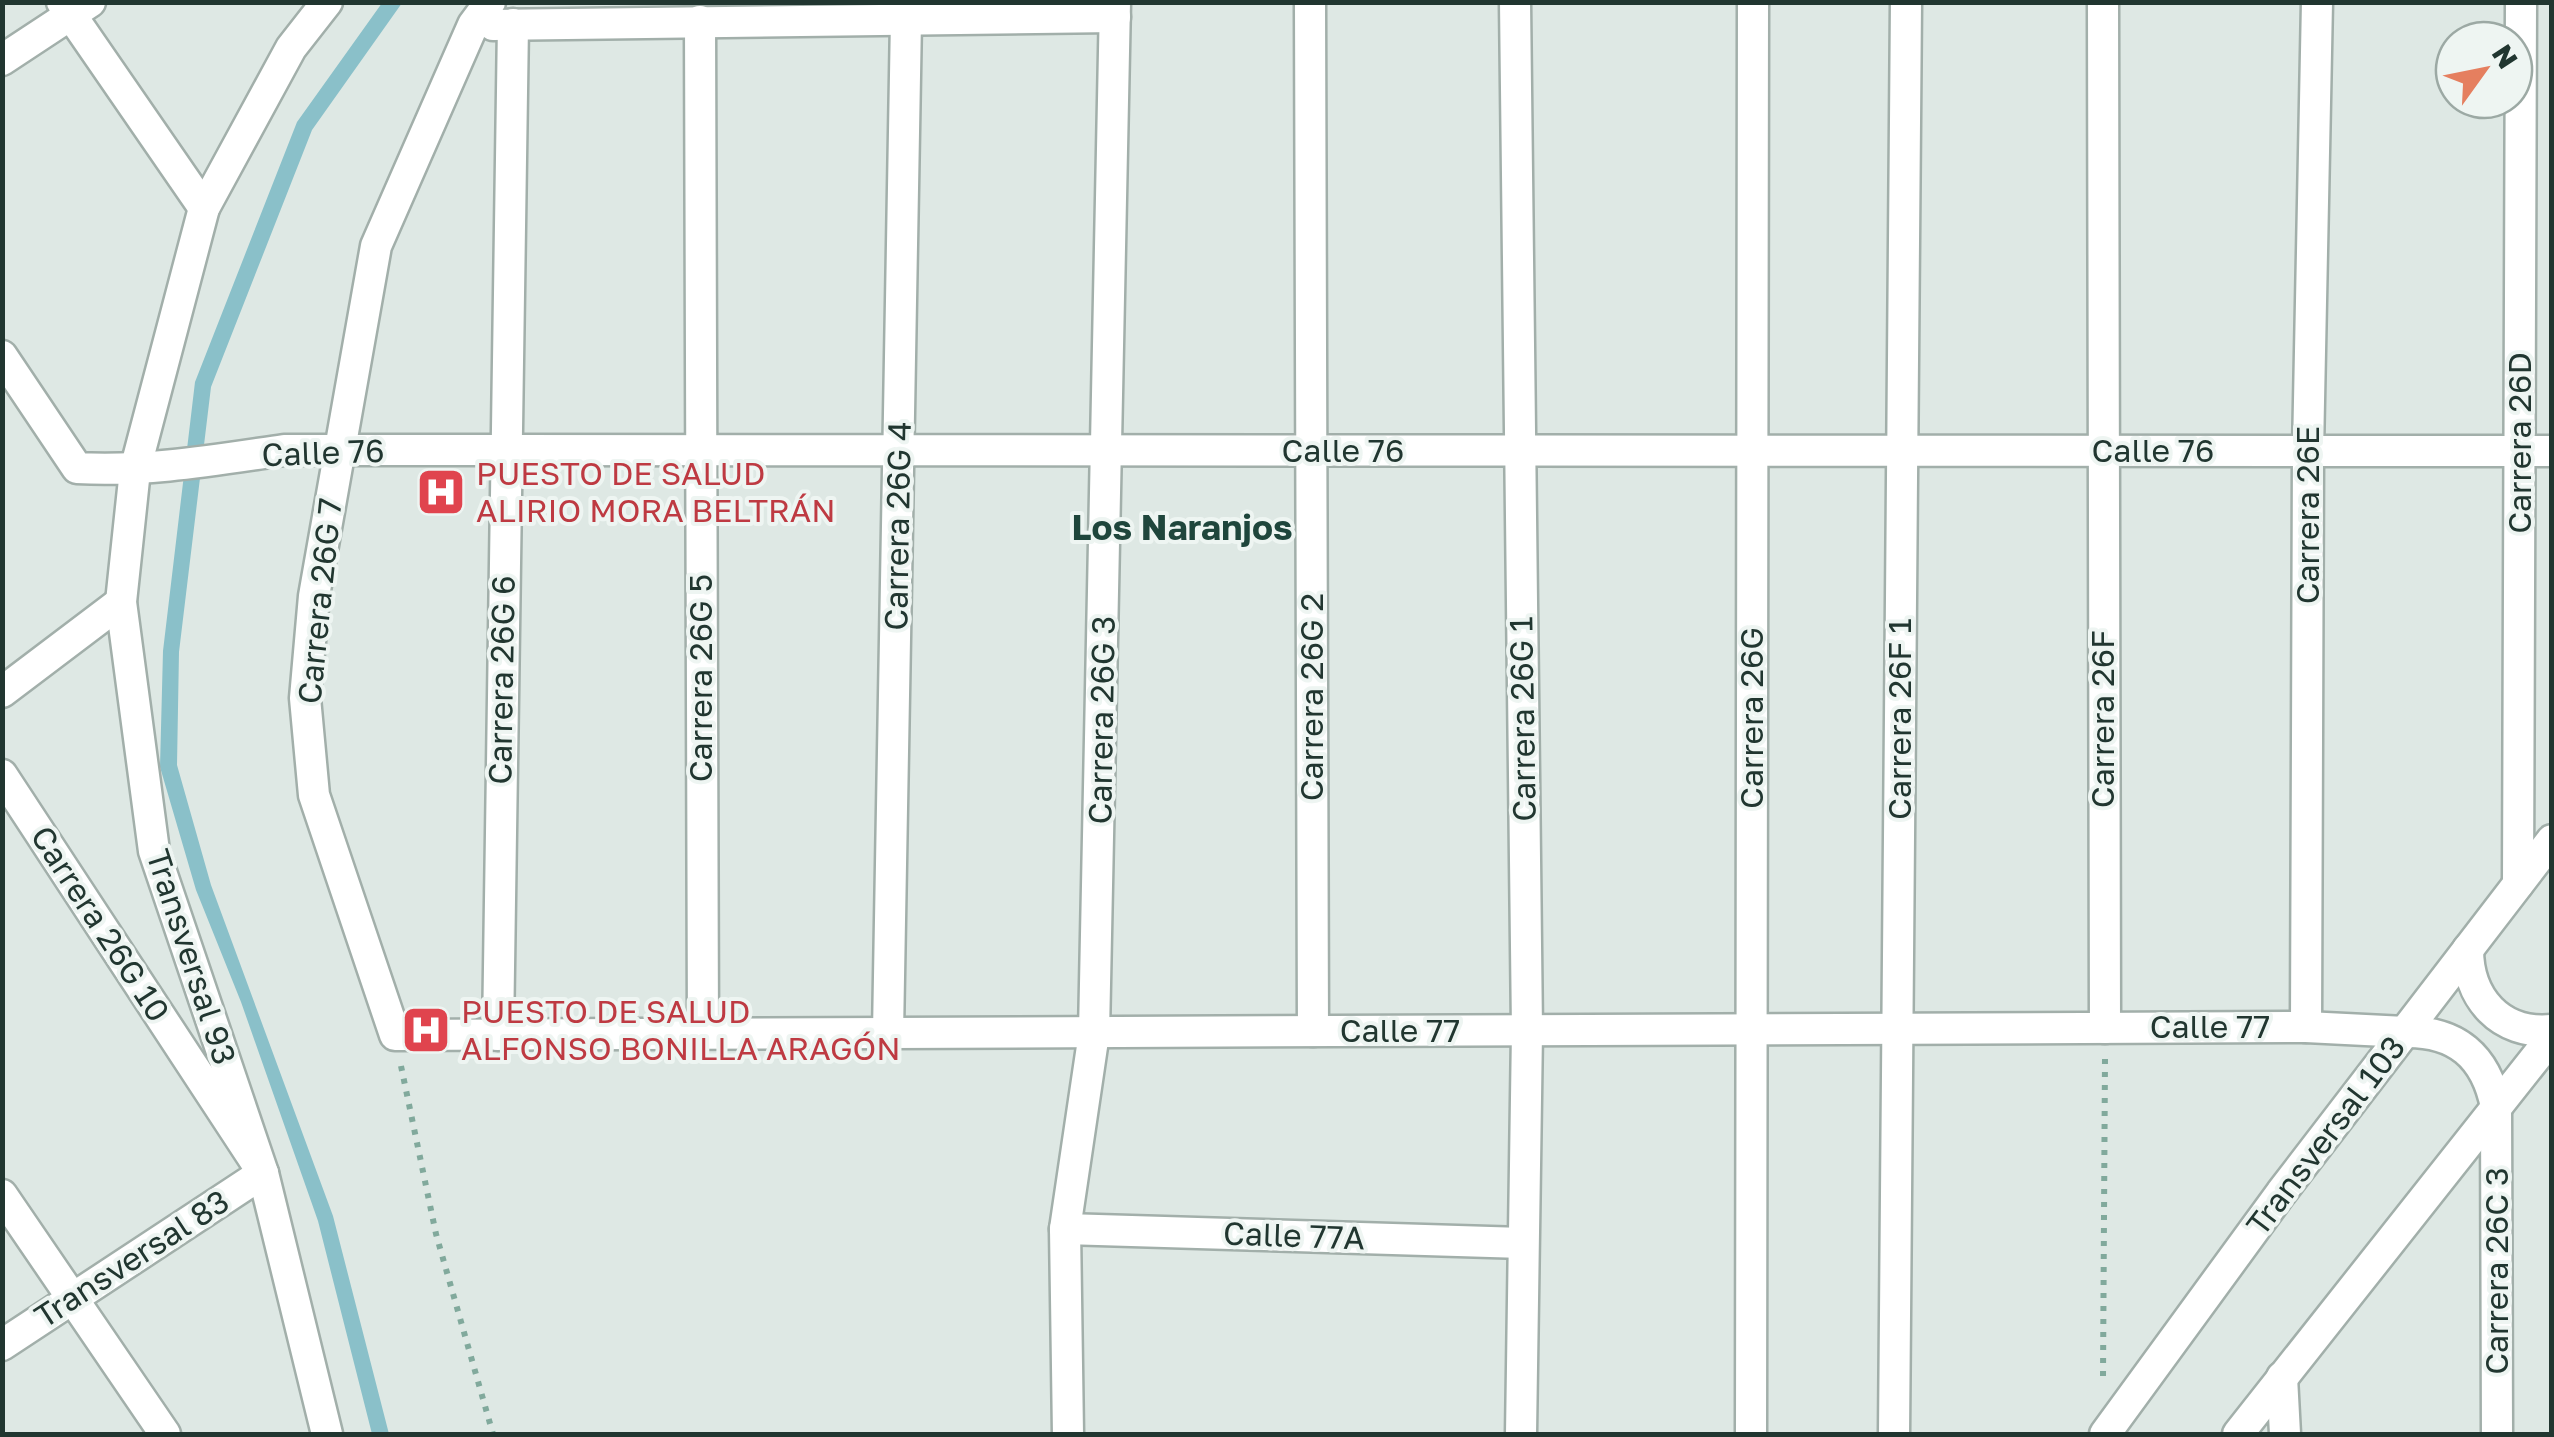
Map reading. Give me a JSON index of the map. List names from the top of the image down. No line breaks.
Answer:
{"streets":{"street":["Carrera 26D","Calle 76","Carrera 26E","Carrera 26G 4","Carrera 26G 7","Carrera 26G 5","Carrera 26G 6","Carrera 26G 2","Carrera 26G","Carrera 26G 1","Carrera 26F 1","Carrera 26F","Carrera 26G 3","Carrera 26G 10","Transversal 93","Calle 77","Transversal 103","Calle 77A","Transversal 83","Carrera 26C 3"]},"crossings":[["Carrera 26D","Calle 76"],["Carrera 26D","Transversal 103"],["Calle 76","Carrera 26E"],["Calle 76","Carrera 26G 4"],["Calle 76","Carrera 26G 7"],["Calle 76","Carrera 26G 5"],["Calle 76","Carrera 26G 6"],["Calle 76","Carrera 26G 2"],["Calle 76","Carrera 26G"],["Calle 76","Carrera 26G 1"],["Calle 76","Carrera 26F 1"],["Calle 76","Carrera 26F"],["Calle 76","Carrera 26G 3"],["Calle 76","Transversal 93"],["Carrera 26E","Calle 77"],["Carrera 26G 4","Calle 77"],["Carrera 26G 7","Calle 77"],["Carrera 26G 5","Calle 77"],["Carrera 26G 6","Calle 77"],["Carrera 26G 2","Calle 77"],["Carrera 26G","Calle 77"],["Carrera 26G 1","Calle 77"],["Carrera 26G 1","Calle 77A"],["Carrera 26F 1","Calle 77"],["Carrera 26F","Calle 77"],["Carrera 26G 3","Calle 77"],["Carrera 26G 3","Calle 77A"],["Carrera 26G 10","Transversal 93"],["Carrera 26G 10","Transversal 83"],["Transversal 93","Transversal 83"],["Calle 77","Transversal 103"],["Calle 77","Carrera 26C 3"]],"districts":["Los Naranjos"],"places":{"hospital":["PUESTO DE SALUD ALIRIO MORA BELTRÁN","PUESTO DE SALUD ALFONSO BONILLA ARAGÓN"]},"north":"top right"}
